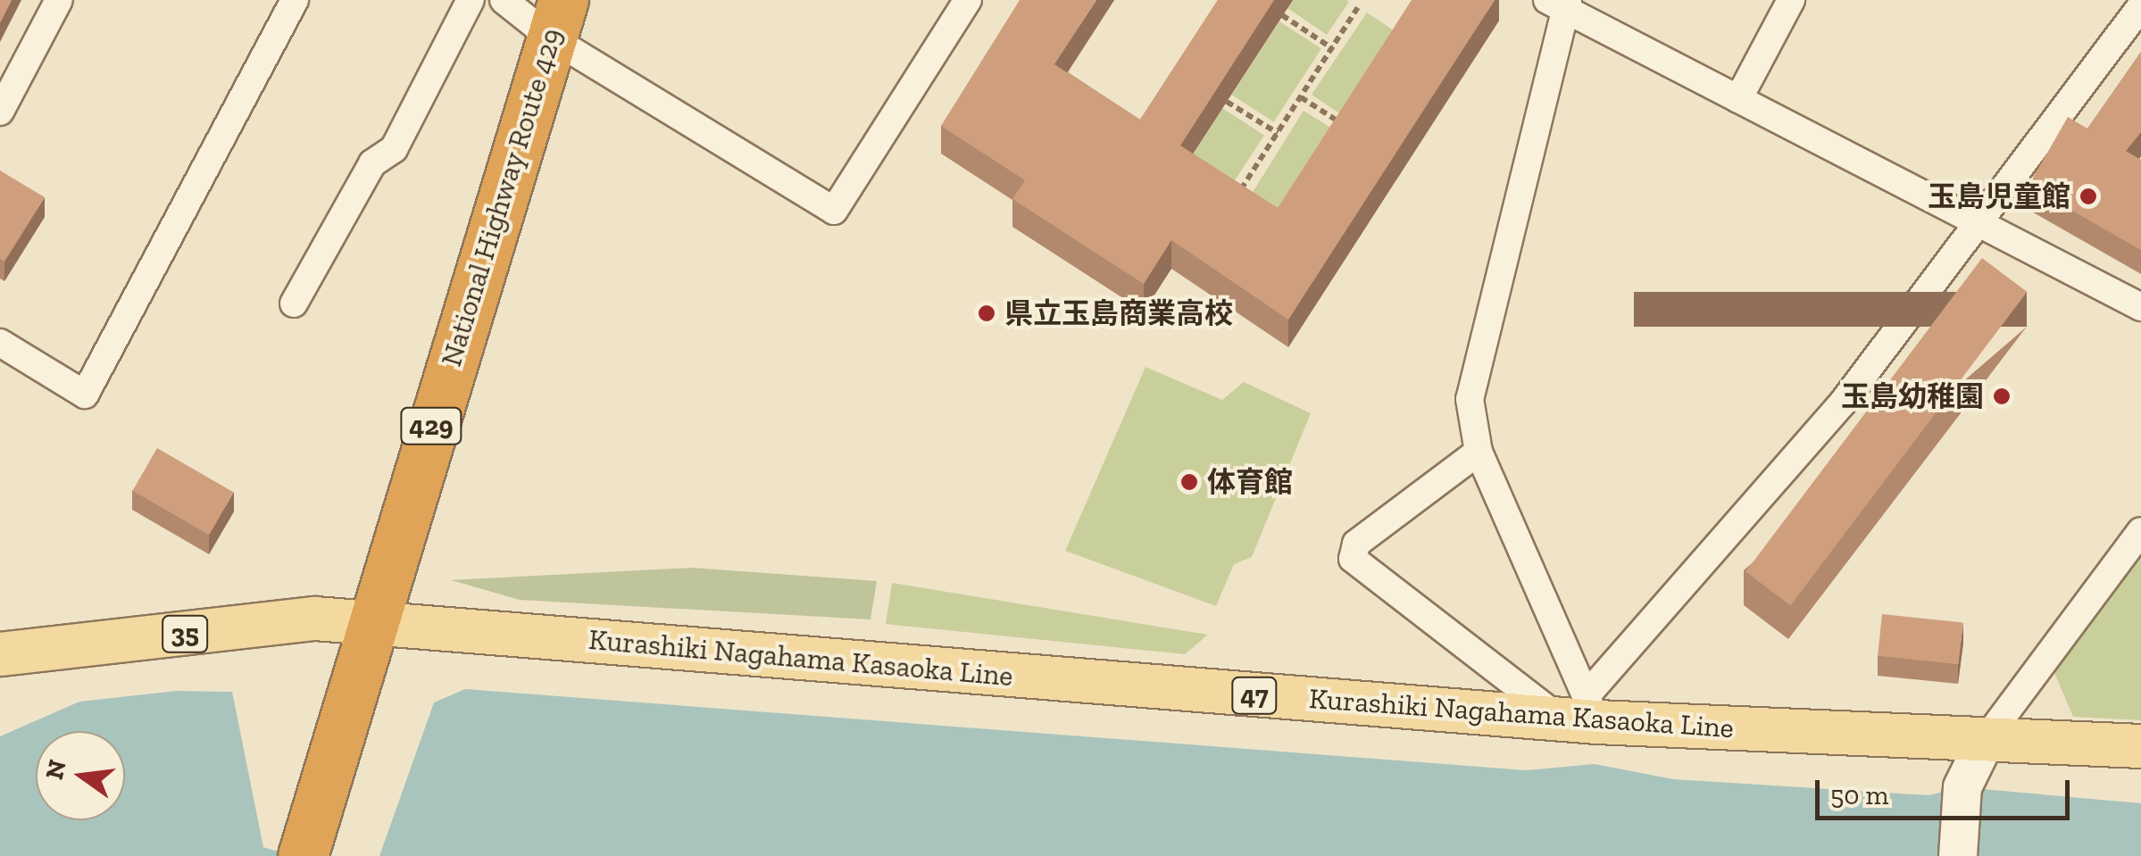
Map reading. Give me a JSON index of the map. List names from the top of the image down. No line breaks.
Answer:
{"streets":{"highway":["National Highway Route 429","429"],"main road":["35","Kurashiki Nagahama Kasaoka Line","47"]},"crossings":[["National Highway Route 429","35"],["National Highway Route 429","Kurashiki Nagahama Kasaoka Line"],["35","Kurashiki Nagahama Kasaoka Line"]],"places":["玉島児童館","県立玉島商業高校","玉島幼稚園","体育館"],"scale_bar":"50 m","north":"left"}
